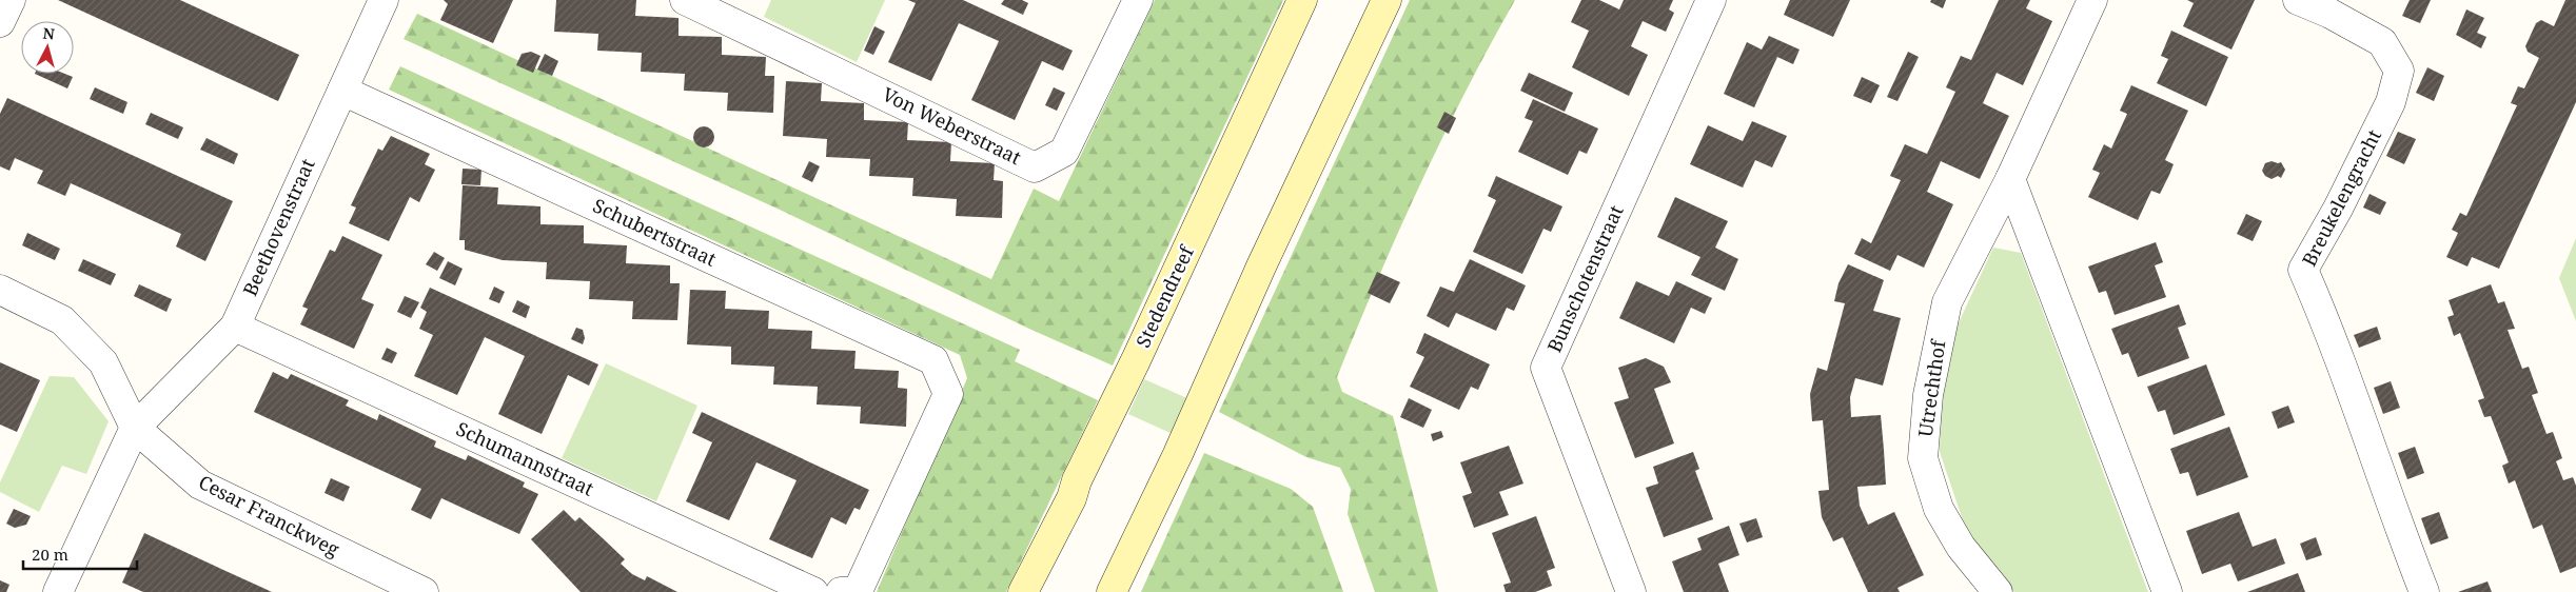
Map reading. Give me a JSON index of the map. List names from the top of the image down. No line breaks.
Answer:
{"streets":{"main road":["Stedendreef"],"street":["Von Weberstraat","Breukelengracht","Beethovenstraat","Schubertstraat","Bunschotenstraat","Utrechthof","Schumannstraat","Cesar Franckweg"]},"crossings":[["Beethovenstraat","Schubertstraat"],["Beethovenstraat","Schumannstraat"],["Beethovenstraat","Cesar Franckweg"]],"scale_bar":"20 m","north":"top"}
